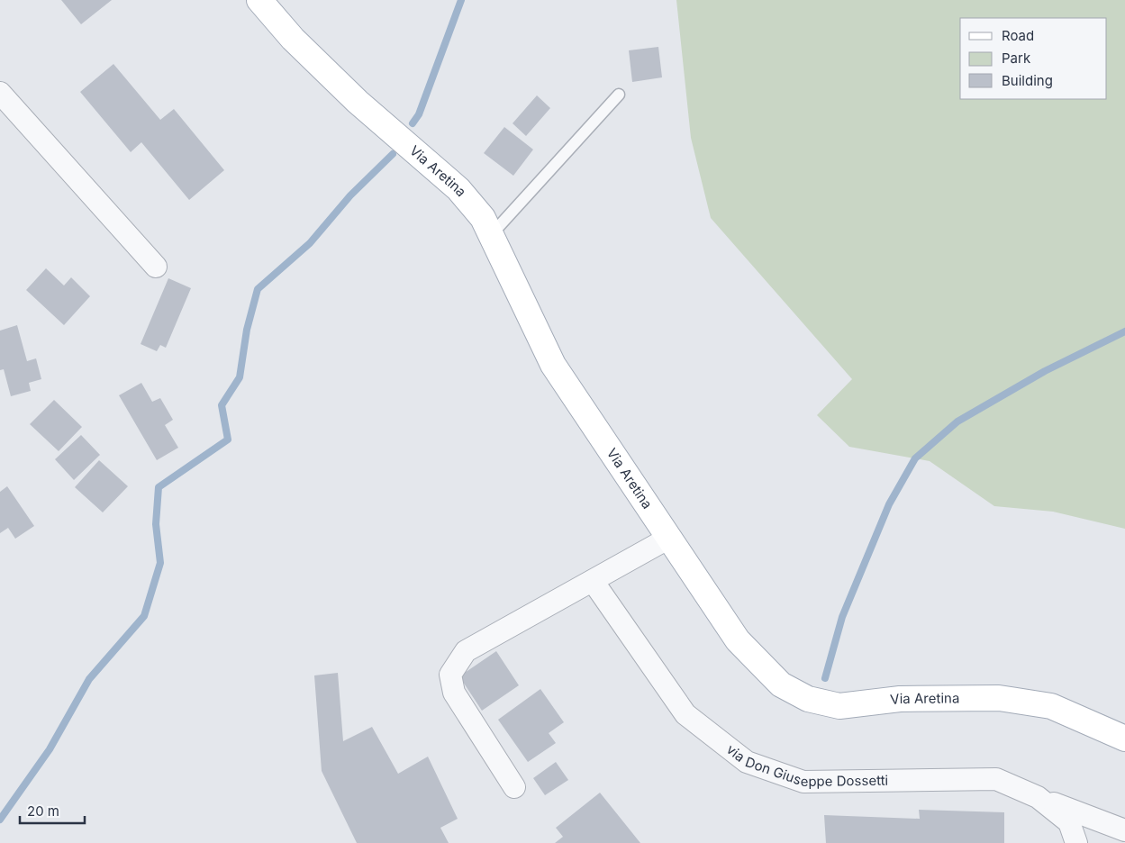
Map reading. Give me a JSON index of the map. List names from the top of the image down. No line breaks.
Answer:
{"streets":{"main road":["Via Aretina"],"street":["via Don Giuseppe Dossetti"]},"legend":["Road","Park","Building"],"scale_bar":"20 m"}
